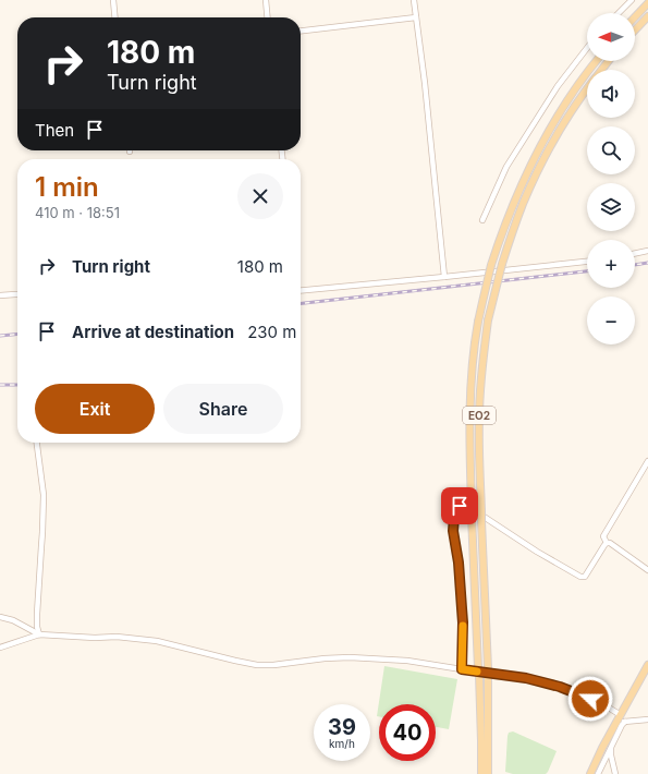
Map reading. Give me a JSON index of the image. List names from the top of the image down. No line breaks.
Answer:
{"streets":{"main road":["ΕΟ2"]},"north":"left","page":{"map_buttons":["+","−"],"turn":["180 m","Turn right"],"then":"Then","heading":["1 min","410 m · 18:51"],"list":[{"name":"Turn right","value":"180 m"},{"name":"Arrive at destination","value":"230 m"}],"buttons":["Exit","Share"],"speed":"39 km/h","limit":"40"}}
